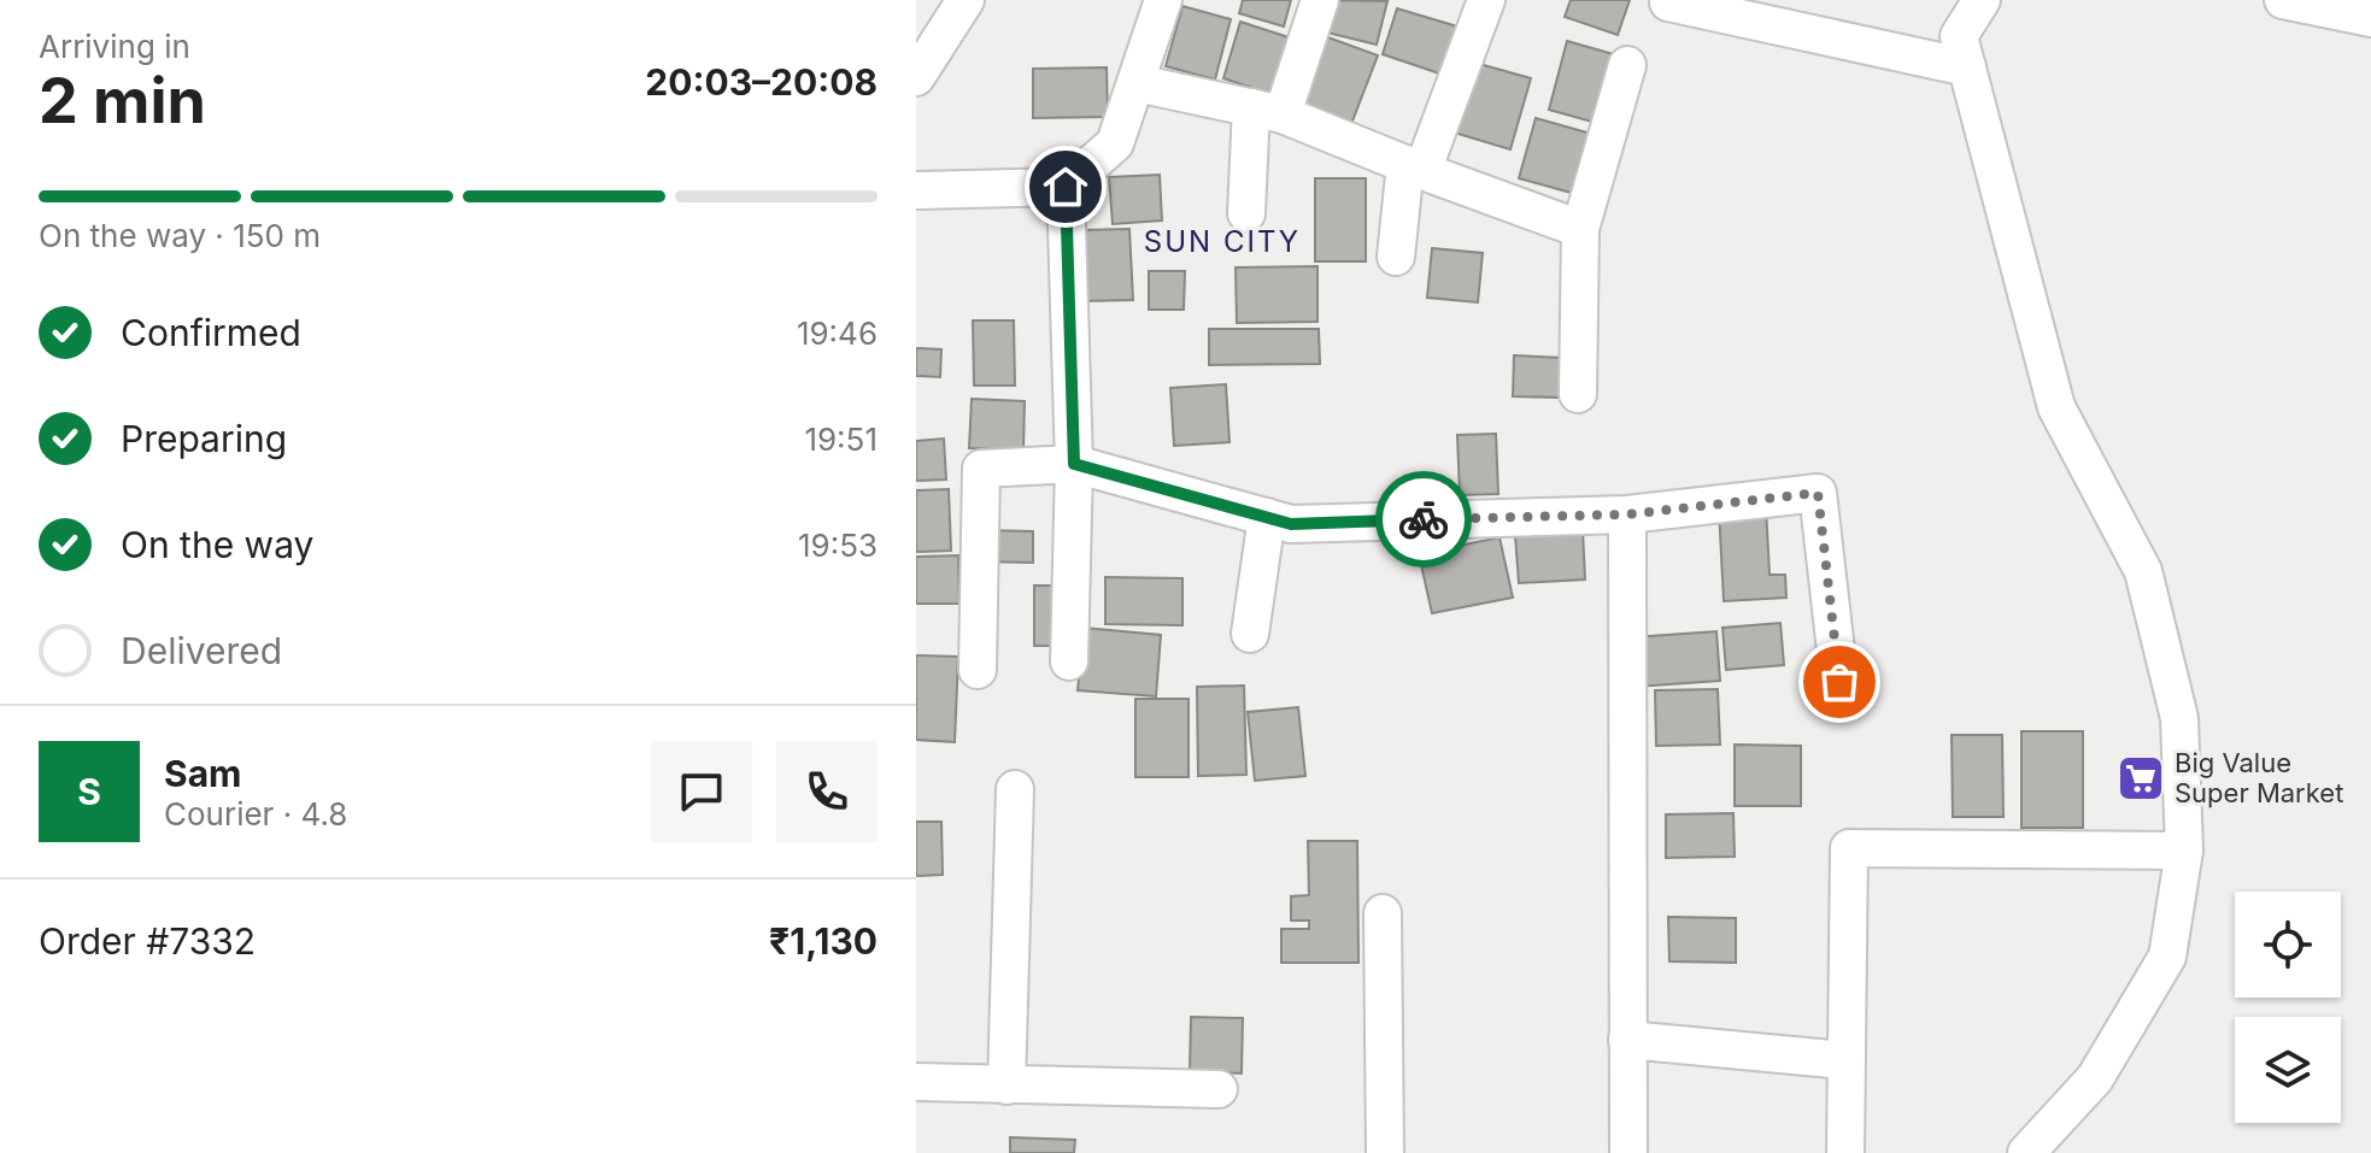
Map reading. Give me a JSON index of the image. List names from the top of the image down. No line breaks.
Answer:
{"districts":["SUN CITY"],"places":{"supermarket":["Big Value Super Market"]},"page":{"heading":["2 min","Arriving in","20:03–20:08"],"panel":["Sam","Courier · 4.8","Order #7332","₹1,130"],"bar":"On the way · 150 m","list":[["Confirmed","19:46"],["Preparing","19:51"],["On the way","19:53"],"Delivered"],"round":"S"}}
